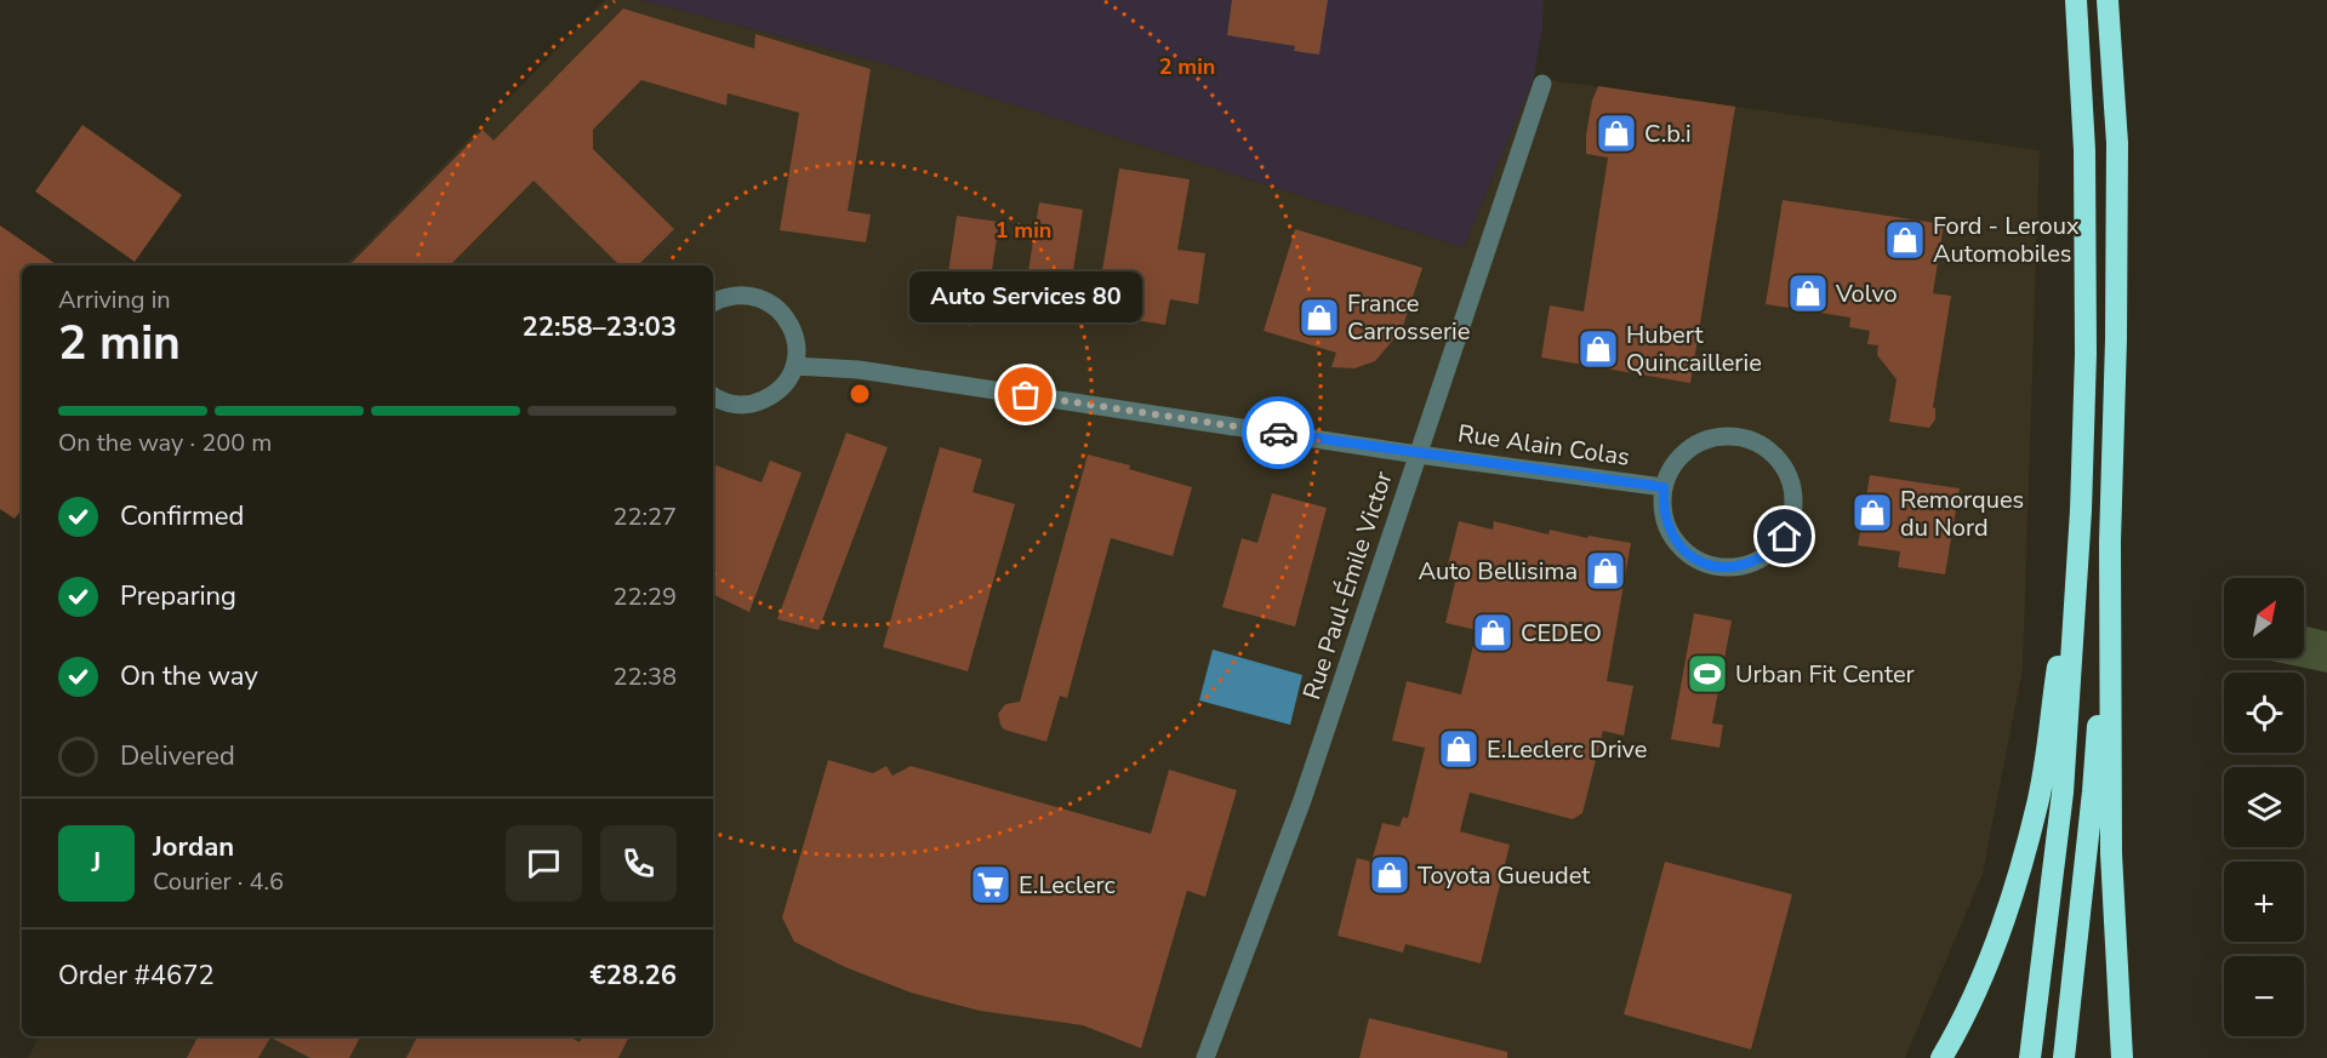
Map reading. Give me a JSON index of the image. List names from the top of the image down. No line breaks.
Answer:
{"streets":{"street":["Rue Alain Colas","Rue Paul-Émile Victor"]},"crossings":[["Rue Alain Colas","Rue Paul-Émile Victor"]],"places":{"shop":["C.b.i","Ford - Leroux Automobiles","Volvo","France Carrosserie","Hubert Quincaillerie","Remorques du Nord","Auto Bellisima","CEDEO","E.Leclerc Drive","Toyota Gueudet"],"other":["Auto Services 80"],"sports":["Urban Fit Center"],"supermarket":["E.Leclerc"]},"north":"top right","page":{"heading":["2 min","Arriving in","22:58–23:03"],"panel":["Jordan","Courier · 4.6","Order #4672","€28.26"],"bubble":"Auto Services 80","bar":"On the way · 200 m","list":[["Confirmed","22:27"],["Preparing","22:29"],["On the way","22:38"],"Delivered"],"map_buttons":["+","−"],"round":"J"},"rings":["2 min","1 min"]}
